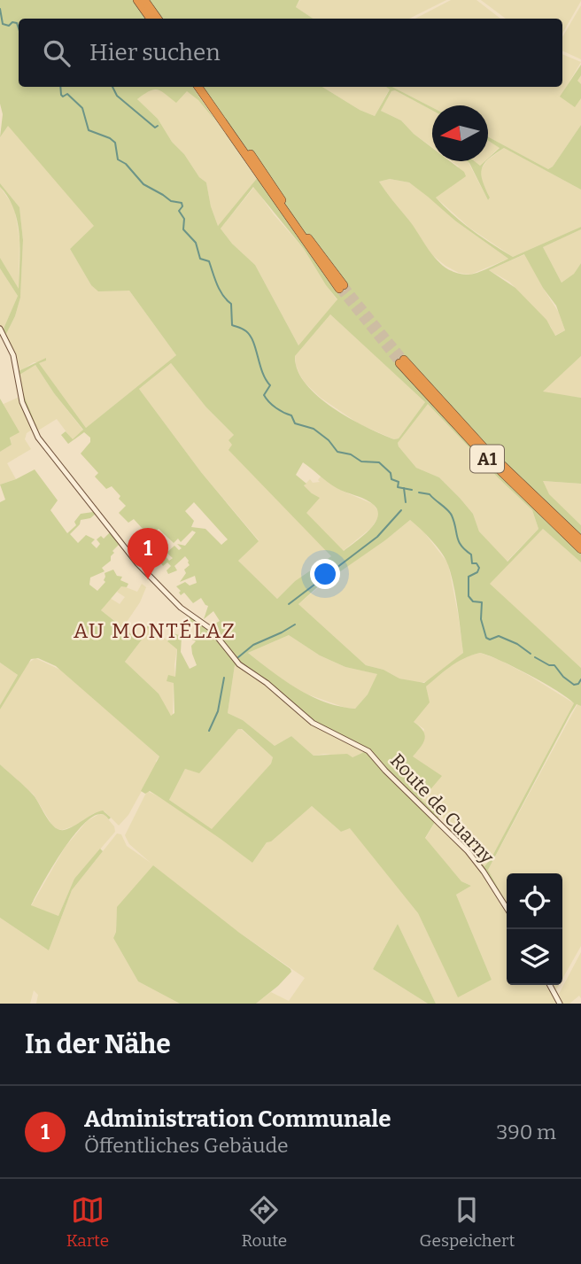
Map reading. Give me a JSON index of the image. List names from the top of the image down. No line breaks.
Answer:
{"streets":{"highway":["A1"],"street":["Route de Cuarny"]},"districts":["AU MONTÉLAZ"],"north":"left","page":{"search":"Hier suchen","pins":"1","heading":"In der Nähe","list":[{"mark":"1","name":"Administration Communale","note":"Öffentliches Gebäude","value":"390 m"}],"nav":["Karte","Route","Gespeichert"]}}
